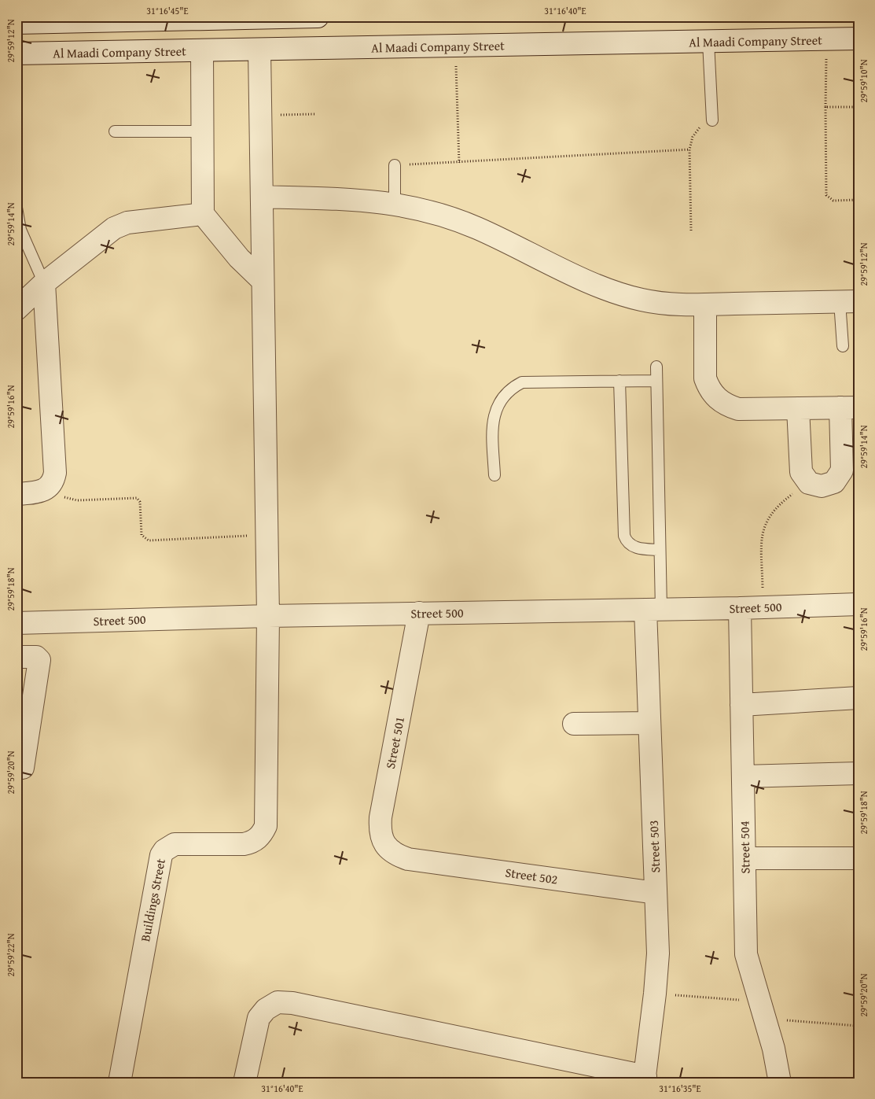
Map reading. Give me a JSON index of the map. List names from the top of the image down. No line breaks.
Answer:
{"streets":{"street":["Al Maadi Company Street","Street 500","Street 501","Street 503","Street 504","Street 502","Buildings Street"]},"crossings":[["Al Maadi Company Street","Buildings Street"],["Street 500","Street 501"],["Street 500","Street 503"],["Street 500","Street 504"],["Street 500","Buildings Street"],["Street 501","Street 502"],["Street 503","Street 502"]],"coordinates":["31°16'45\"E","31°16'40\"E","29°59'12\"N","29°59'10\"N","29°59'14\"N","29°59'16\"N","29°59'18\"N","29°59'20\"N","29°59'22\"N","31°16'35\"E"]}
